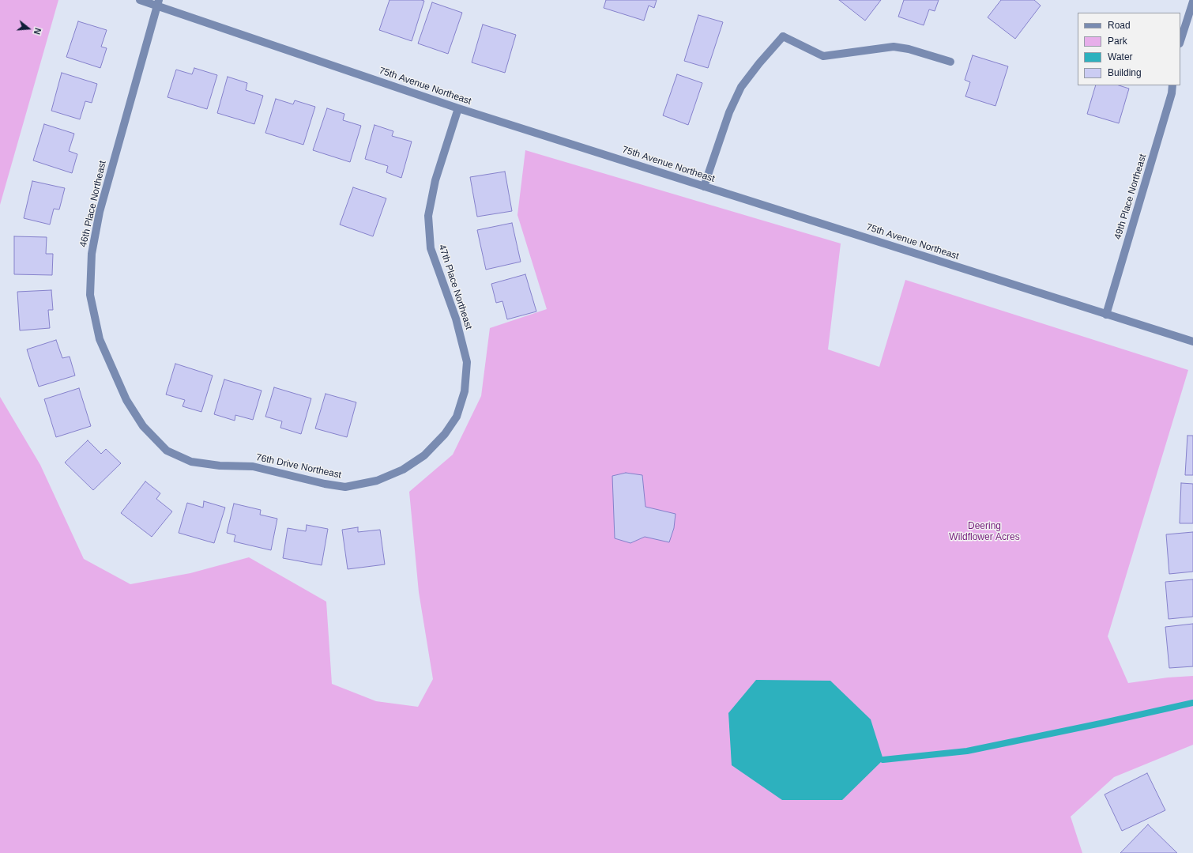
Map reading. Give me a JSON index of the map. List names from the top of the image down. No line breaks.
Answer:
{"streets":{"street":["75th Avenue Northeast","49th Place Northeast","46th Place Northeast","47th Place Northeast","76th Drive Northeast"]},"crossings":[["75th Avenue Northeast","49th Place Northeast"],["75th Avenue Northeast","46th Place Northeast"],["75th Avenue Northeast","47th Place Northeast"],["46th Place Northeast","76th Drive Northeast"],["47th Place Northeast","76th Drive Northeast"]],"parks":["Deering Wildflower Acres"],"legend":["Road","Park","Water","Building"],"north":"right"}
